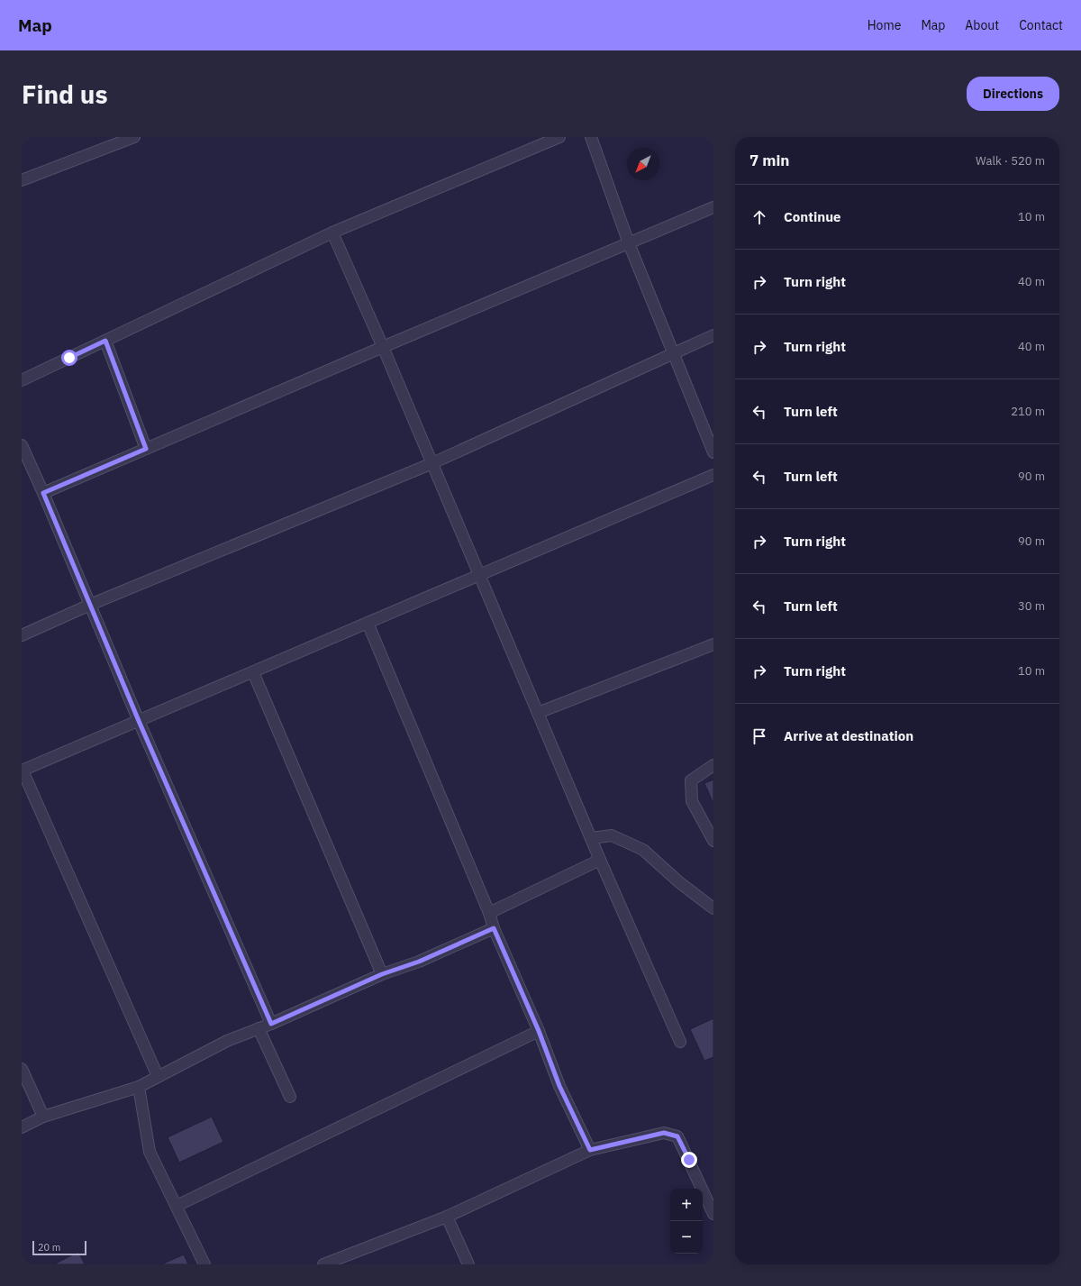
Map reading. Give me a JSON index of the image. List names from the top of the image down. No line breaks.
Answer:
{"scale_bar":"20 m","north":"bottom left","page":{"header":"Map","nav":["Home","Map","About","Contact"],"buttons":"Directions","title":"Find us","heading":["7 min","Walk · 520 m"],"list":[["Continue","10 m"],["Turn right","40 m"],["Turn right","40 m"],["Turn left","210 m"],["Turn left","90 m"],["Turn right","90 m"],["Turn left","30 m"],["Turn right","10 m"],"Arrive at destination"],"map_buttons":["+","−"],"scale":"20 m"}}
